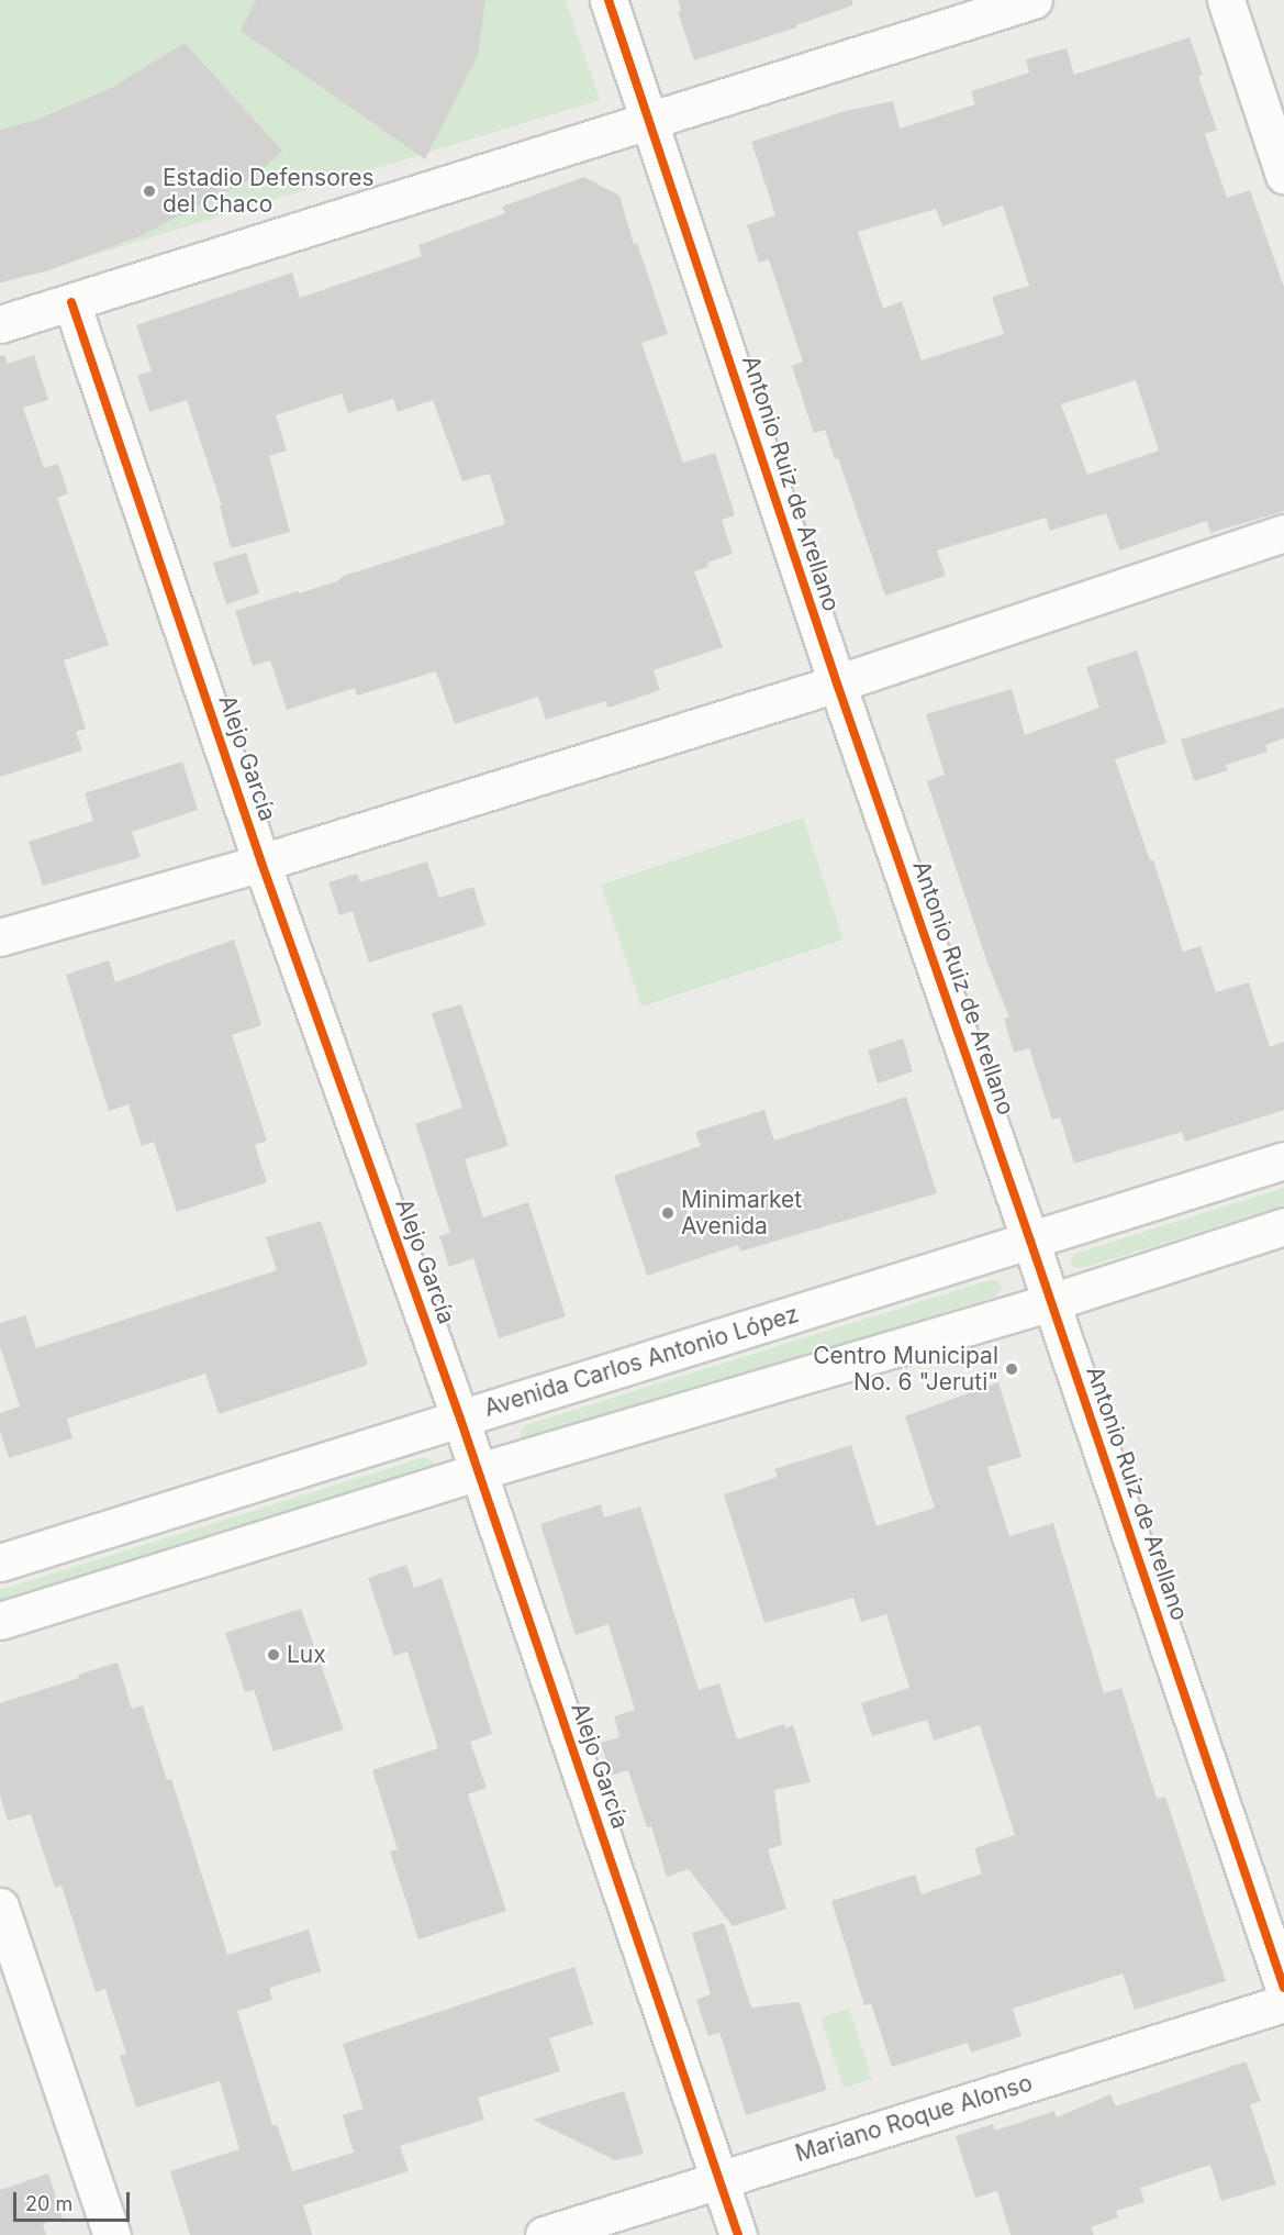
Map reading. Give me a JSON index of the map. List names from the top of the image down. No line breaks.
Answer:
{"streets":{"street":["Antonio Ruiz de Arellano","Alejo García","Avenida Carlos Antonio López","Mariano Roque Alonso"]},"crossings":[["Antonio Ruiz de Arellano","Avenida Carlos Antonio López"],["Alejo García","Avenida Carlos Antonio López"],["Alejo García","Mariano Roque Alonso"]],"places":["Estadio Defensores del Chaco","Minimarket Avenida","Centro Municipal No. 6 \"Jeruti\"","Lux"],"scale_bar":"20 m"}
